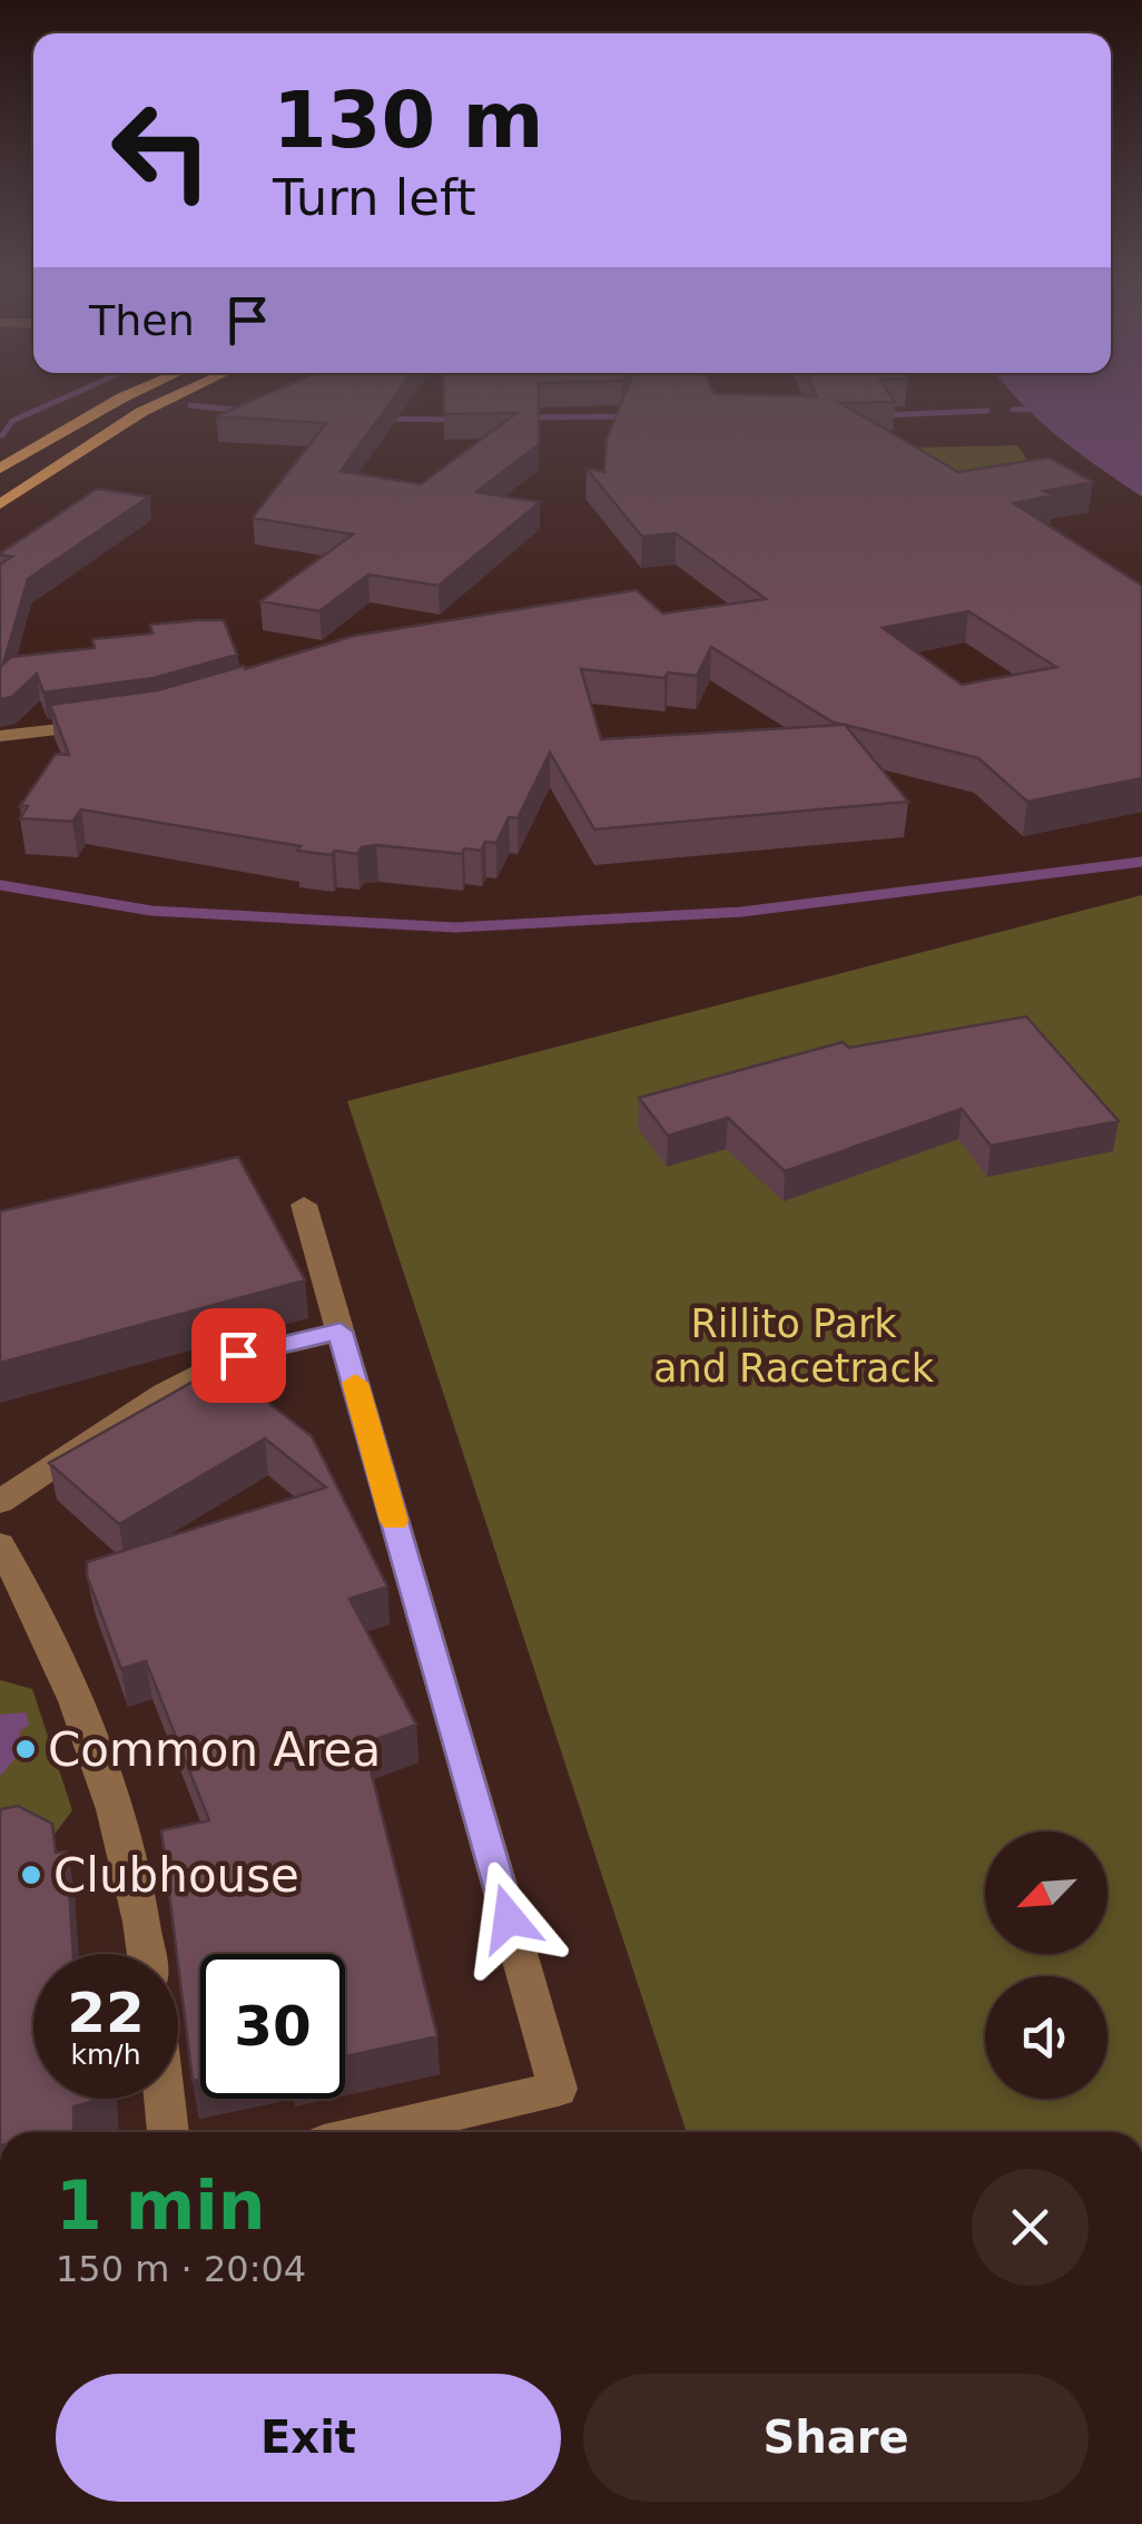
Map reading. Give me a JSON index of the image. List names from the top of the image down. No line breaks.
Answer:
{"parks":["Rillito Park and Racetrack"],"places":["Common Area","Clubhouse"],"north":"bottom left","page":{"turn":["130 m","Turn left"],"then":"Then","speed":"22 km/h","limit":"30","heading":["1 min","150 m · 20:04"],"buttons":["Exit","Share"]}}
